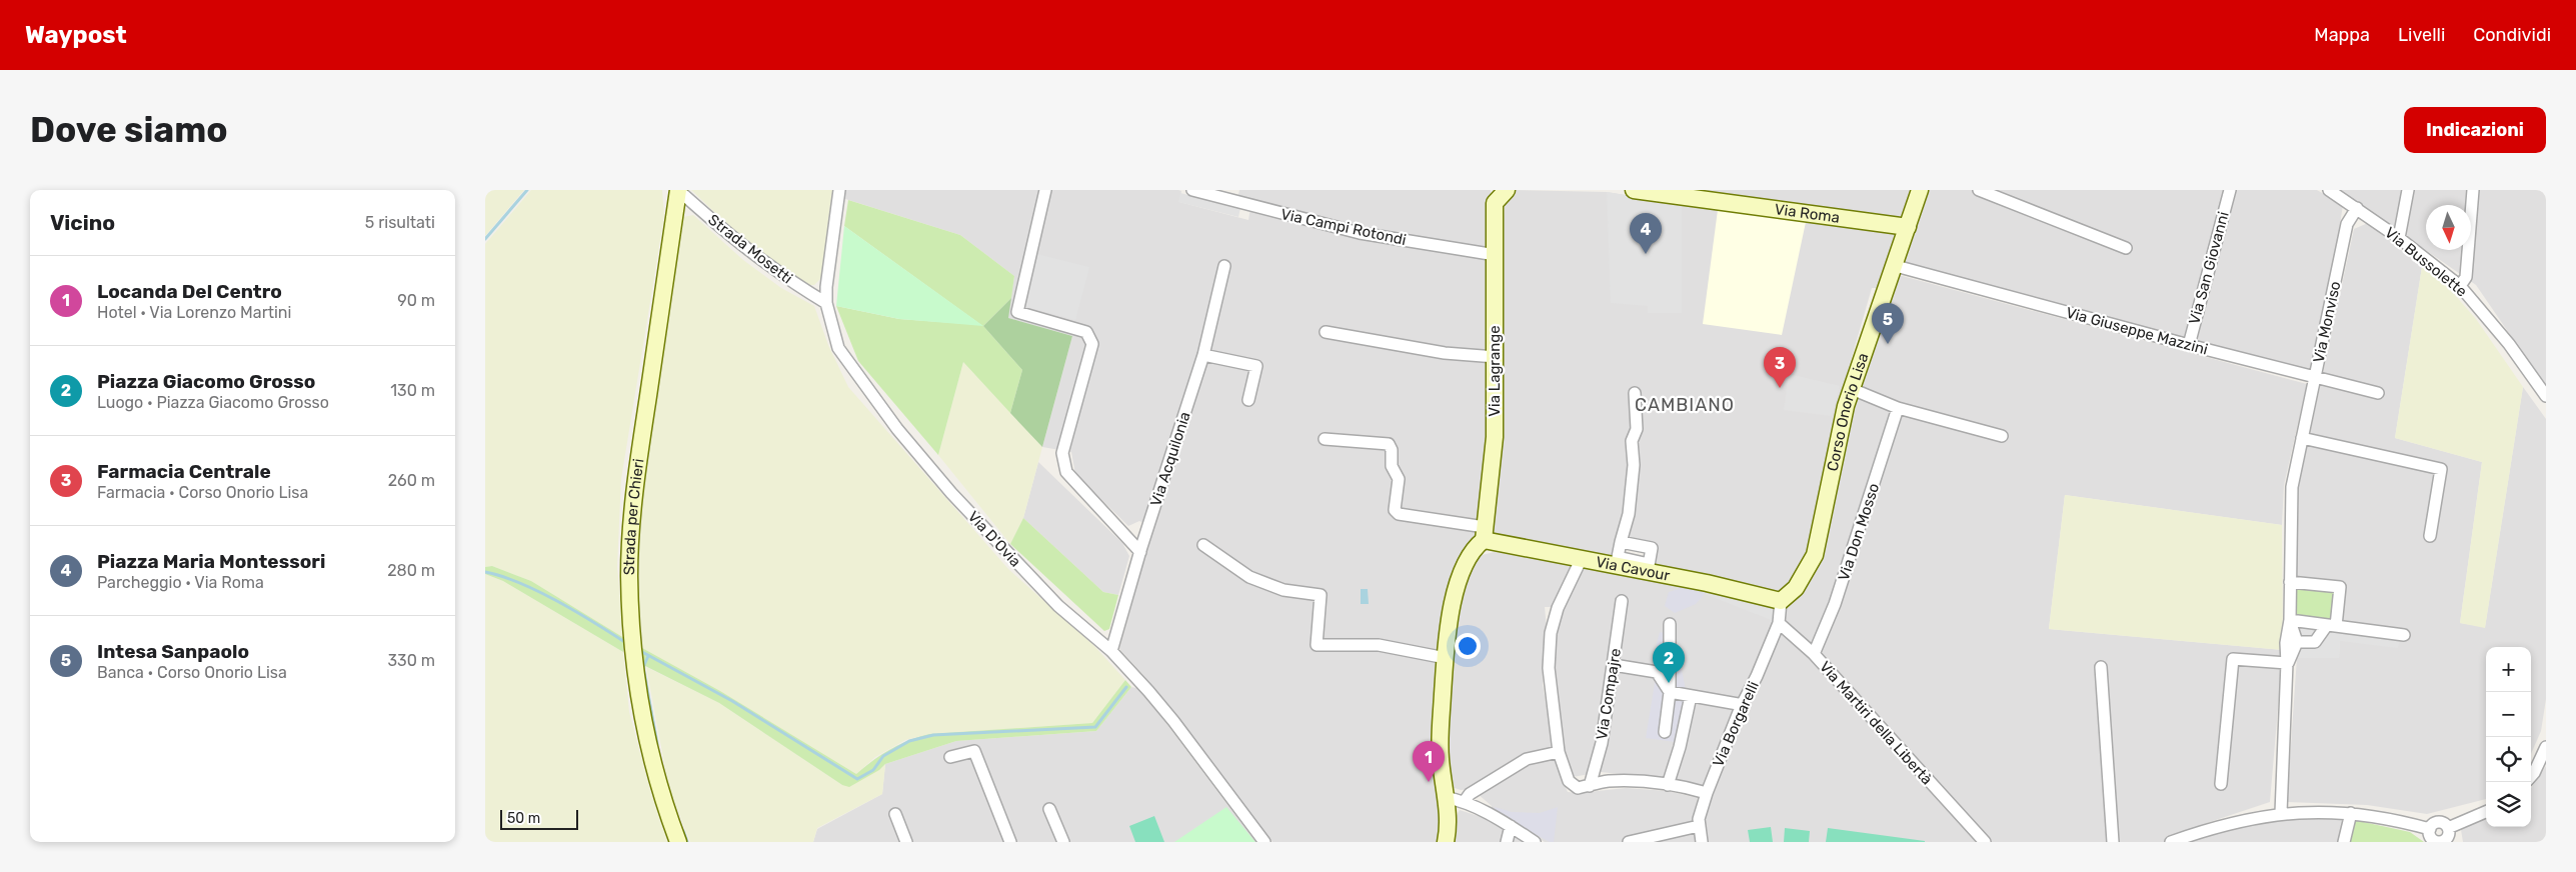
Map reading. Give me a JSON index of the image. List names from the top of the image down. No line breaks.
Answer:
{"streets":{"street":["Via Roma","Via Campi Rotondi","Strada Mosetti","Via Bussolette","Via San Giovanni","Via Monviso","Via Giuseppe Mazzini","Via Lagrange","Corso Onorio Lisa","Via Acquilonia","Strada per Chieri","Via Don Mosso","Via D'Ovia","Via Cavour","Via Compajre","Via Martiri della Libertà","Via Borgarelli"]},"crossings":[["Via Roma","Corso Onorio Lisa"],["Via Campi Rotondi","Via Lagrange"],["Strada Mosetti","Strada per Chieri"],["Strada Mosetti","Via D'Ovia"],["Via Bussolette","Via Monviso"],["Via San Giovanni","Via Giuseppe Mazzini"],["Via Monviso","Via Giuseppe Mazzini"],["Via Giuseppe Mazzini","Corso Onorio Lisa"],["Via Lagrange","Via Cavour"],["Corso Onorio Lisa","Via Cavour"],["Via Acquilonia","Via D'Ovia"],["Via Don Mosso","Via Martiri della Libertà"],["Via Martiri della Libertà","Via Borgarelli"]],"districts":["CAMBIANO"],"scale_bar":"50 m","north":"bottom","page":{"header":"Waypost","nav":["Mappa","Livelli","Condividi"],"buttons":"Indicazioni","title":"Dove siamo","heading":["Vicino","5 risultati"],"pins":["4","5","3","2","1"],"list":[{"mark":"1","name":"Locanda Del Centro","note":"Hotel · Via Lorenzo Martini","value":"90 m"},{"mark":"2","name":"Piazza Giacomo Grosso","note":"Luogo · Piazza Giacomo Grosso","value":"130 m"},{"mark":"3","name":"Farmacia Centrale","note":"Farmacia · Corso Onorio Lisa","value":"260 m"},{"mark":"4","name":"Piazza Maria Montessori","note":"Parcheggio · Via Roma","value":"280 m"},{"mark":"5","name":"Intesa Sanpaolo","note":"Banca · Corso Onorio Lisa","value":"330 m"}],"map_buttons":["+","−"],"scale":"50 m"}}
